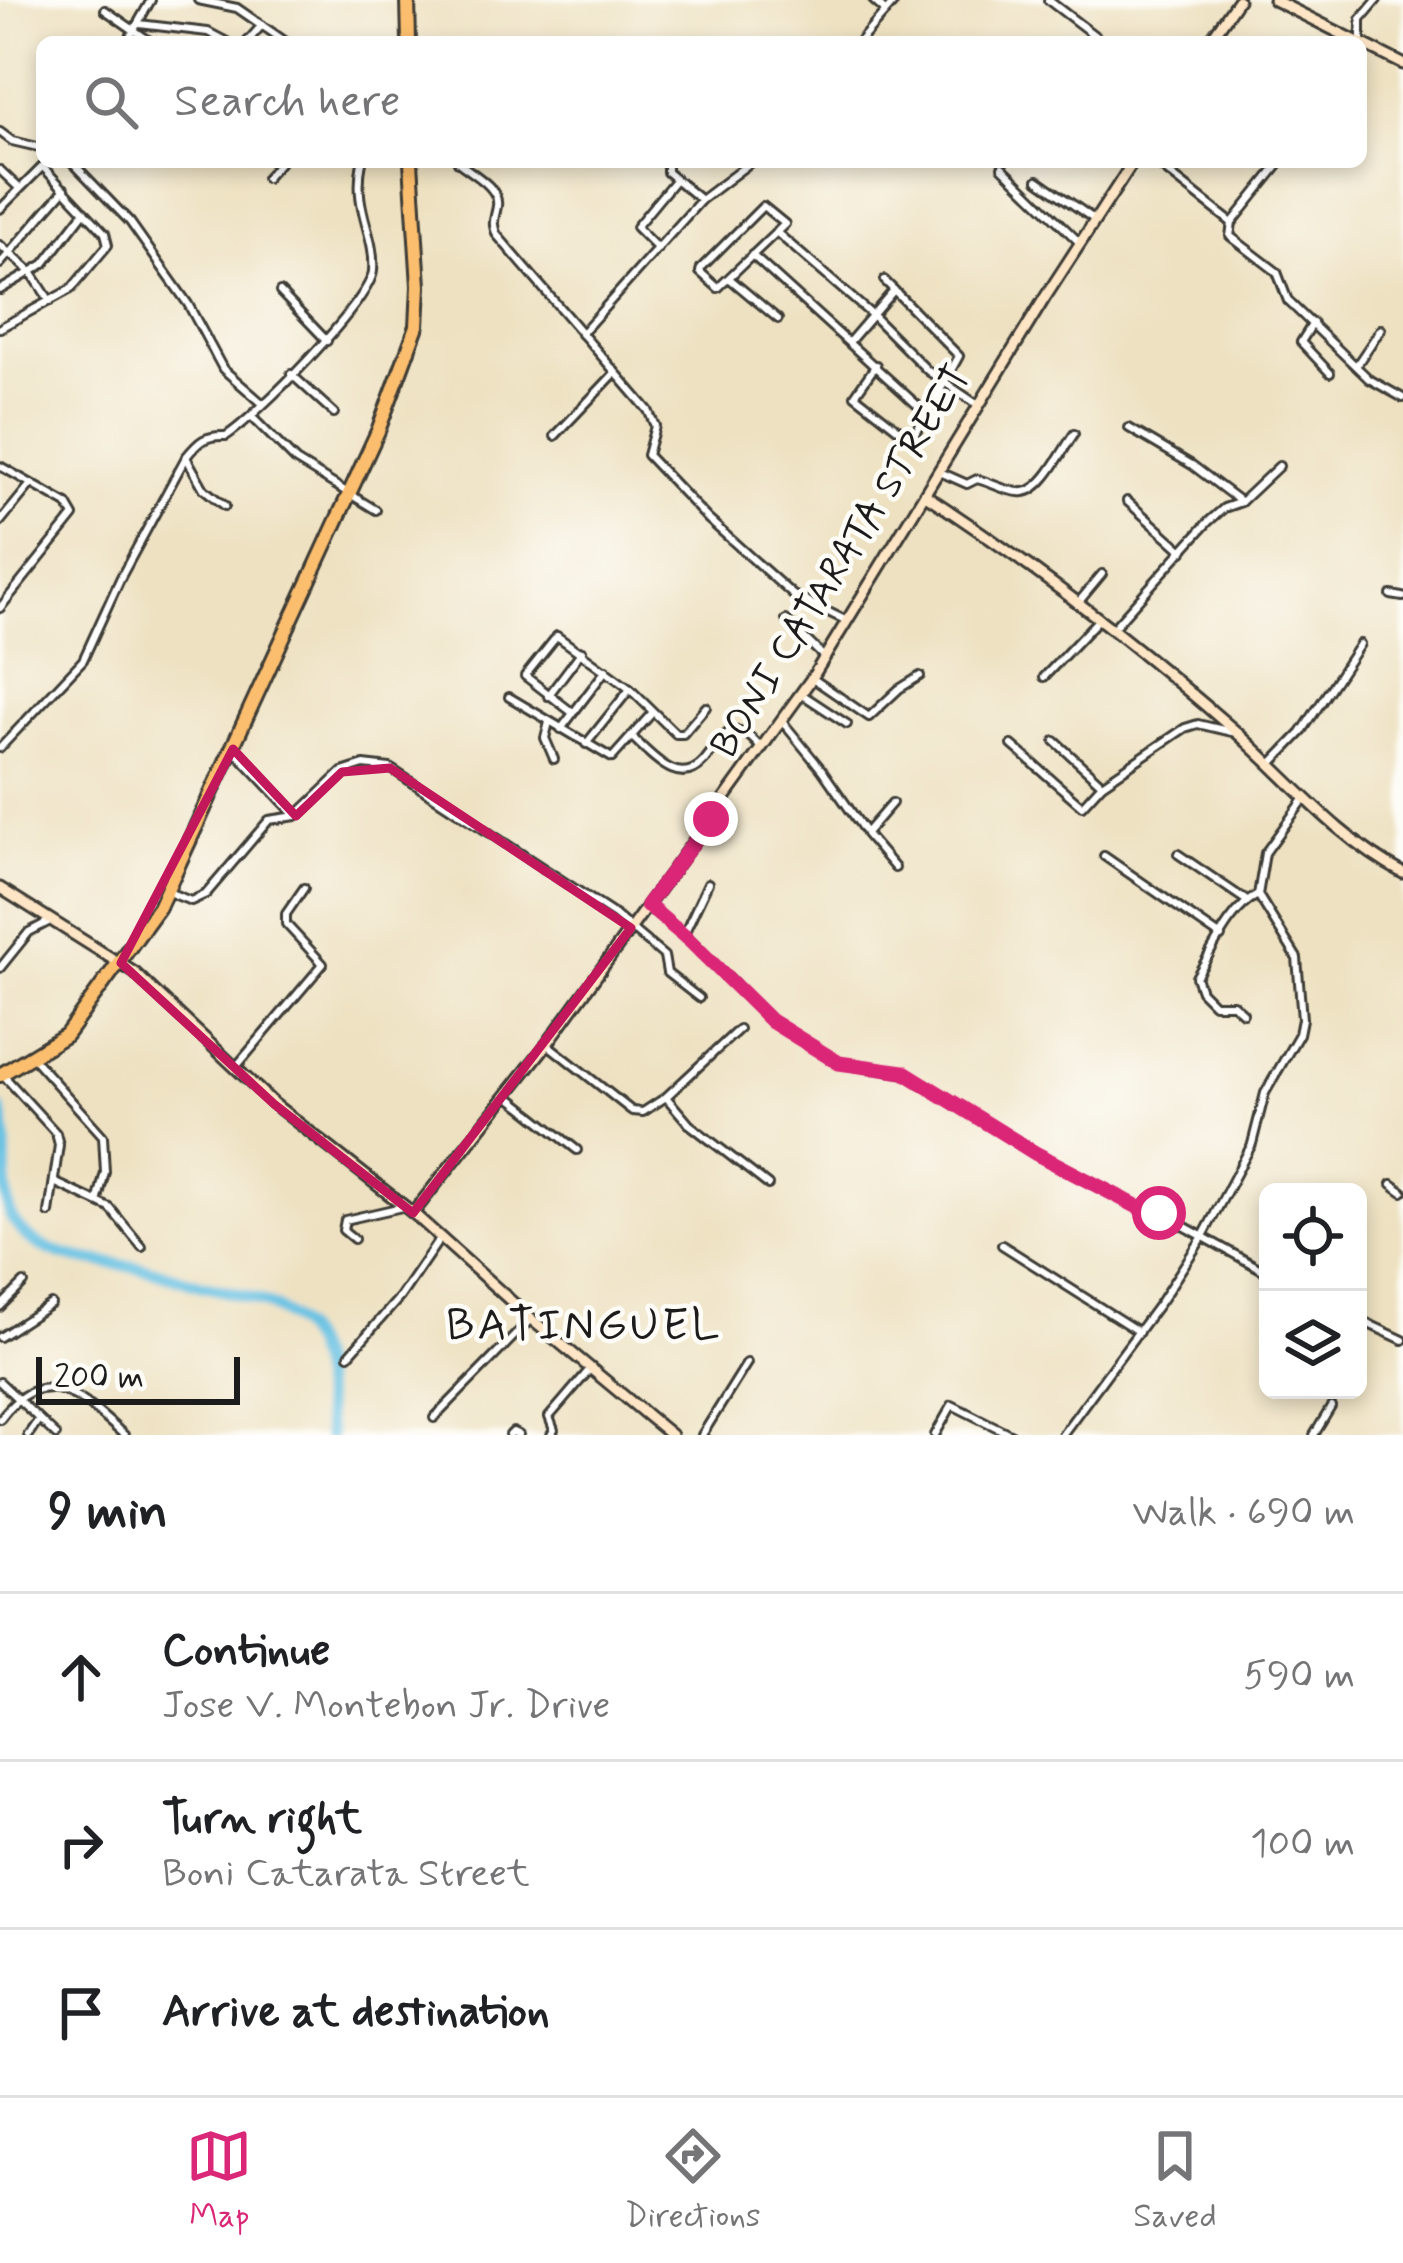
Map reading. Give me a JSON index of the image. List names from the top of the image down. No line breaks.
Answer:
{"streets":{"street":["BONI CATARATA STREET"]},"districts":["BATINGUEL"],"scale_bar":"200 m","page":{"search":"Search here","scale":"200 m","heading":["9 min","Walk · 690 m"],"list":[["Continue","Jose V. Montebon Jr. Drive","590 m"],["Turn right","Boni Catarata Street","100 m"],"Arrive at destination"],"nav":["Map","Directions","Saved"]}}
